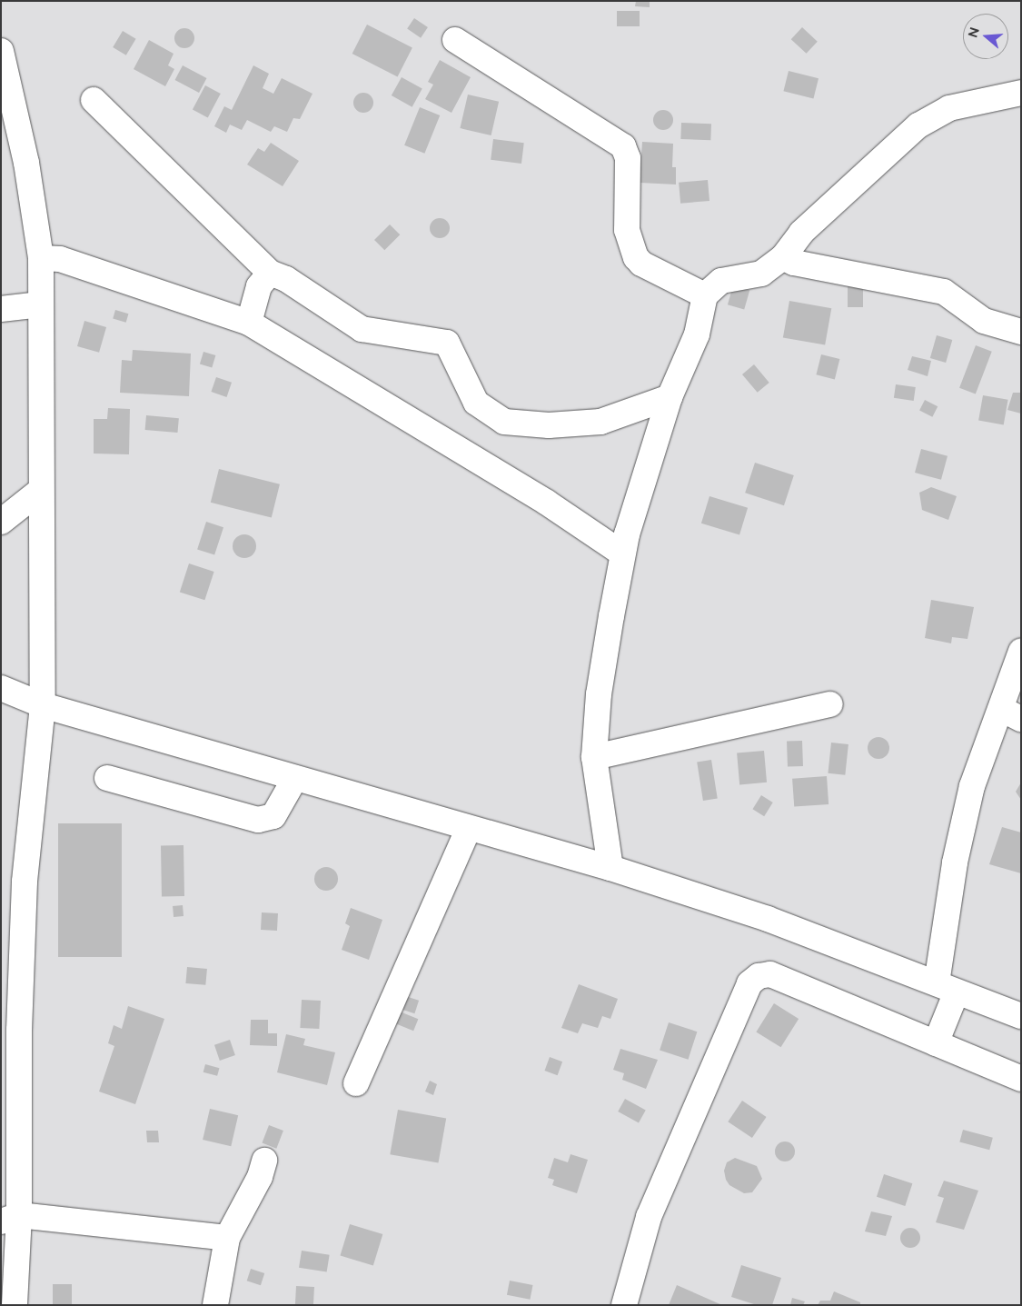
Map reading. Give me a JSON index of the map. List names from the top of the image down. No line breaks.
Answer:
{"north":"left"}
